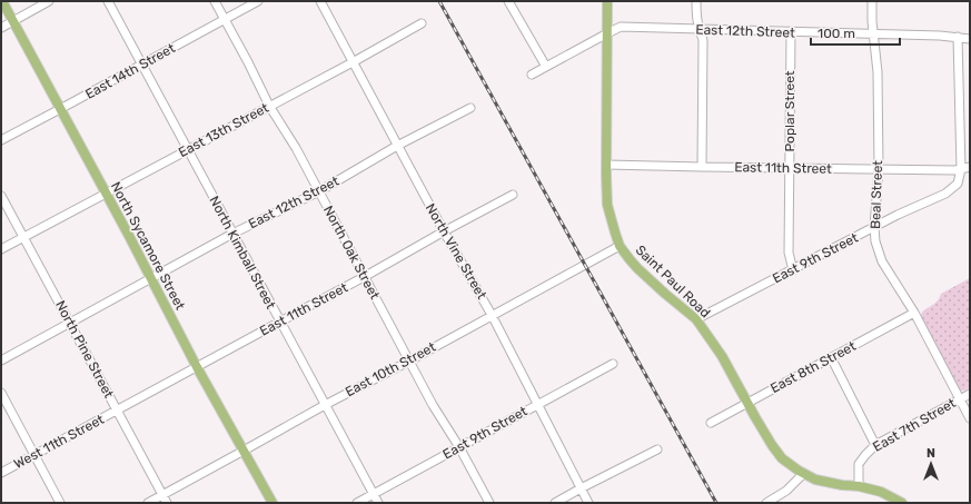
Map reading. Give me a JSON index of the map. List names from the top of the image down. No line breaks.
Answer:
{"streets":{"main road":["North Sycamore Street","Saint Paul Road"],"street":["East 12th Street","East 14th Street","Poplar Street","East 13th Street","East 11th Street","Beal Street","North Vine Street","North Kimball Street","North Oak Street","East 9th Street","North Pine Street","East 8th Street","East 10th Street","East 7th Street","West 11th Street"]},"crossings":[["East 12th Street","Poplar Street"],["East 12th Street","Beal Street"],["East 12th Street","North Sycamore Street"],["East 12th Street","North Vine Street"],["East 12th Street","North Kimball Street"],["East 12th Street","North Oak Street"],["East 12th Street","Saint Paul Road"],["East 12th Street","North Pine Street"],["East 14th Street","North Sycamore Street"],["East 14th Street","North Kimball Street"],["East 14th Street","North Oak Street"],["Poplar Street","East 11th Street"],["Poplar Street","East 9th Street"],["East 13th Street","North Sycamore Street"],["East 13th Street","North Vine Street"],["East 13th Street","North Kimball Street"],["East 13th Street","North Oak Street"],["East 13th Street","North Pine Street"],["East 11th Street","Beal Street"],["East 11th Street","North Sycamore Street"],["East 11th Street","North Vine Street"],["East 11th Street","North Kimball Street"],["East 11th Street","North Oak Street"],["East 11th Street","East 9th Street"],["East 11th Street","Saint Paul Road"],["East 11th Street","North Pine Street"],["East 11th Street","West 11th Street"],["Beal Street","East 9th Street"],["Beal Street","East 8th Street"],["Beal Street","East 7th Street"],["North Sycamore Street","East 10th Street"],["North Vine Street","East 9th Street"],["North Vine Street","East 10th Street"],["North Kimball Street","East 9th Street"],["North Kimball Street","East 10th Street"],["North Oak Street","East 9th Street"],["North Oak Street","East 10th Street"],["East 9th Street","Saint Paul Road"],["Saint Paul Road","East 8th Street"],["Saint Paul Road","East 10th Street"],["Saint Paul Road","East 7th Street"],["North Pine Street","East 10th Street"],["North Pine Street","West 11th Street"]],"scale_bar":"100 m","north":"top"}
